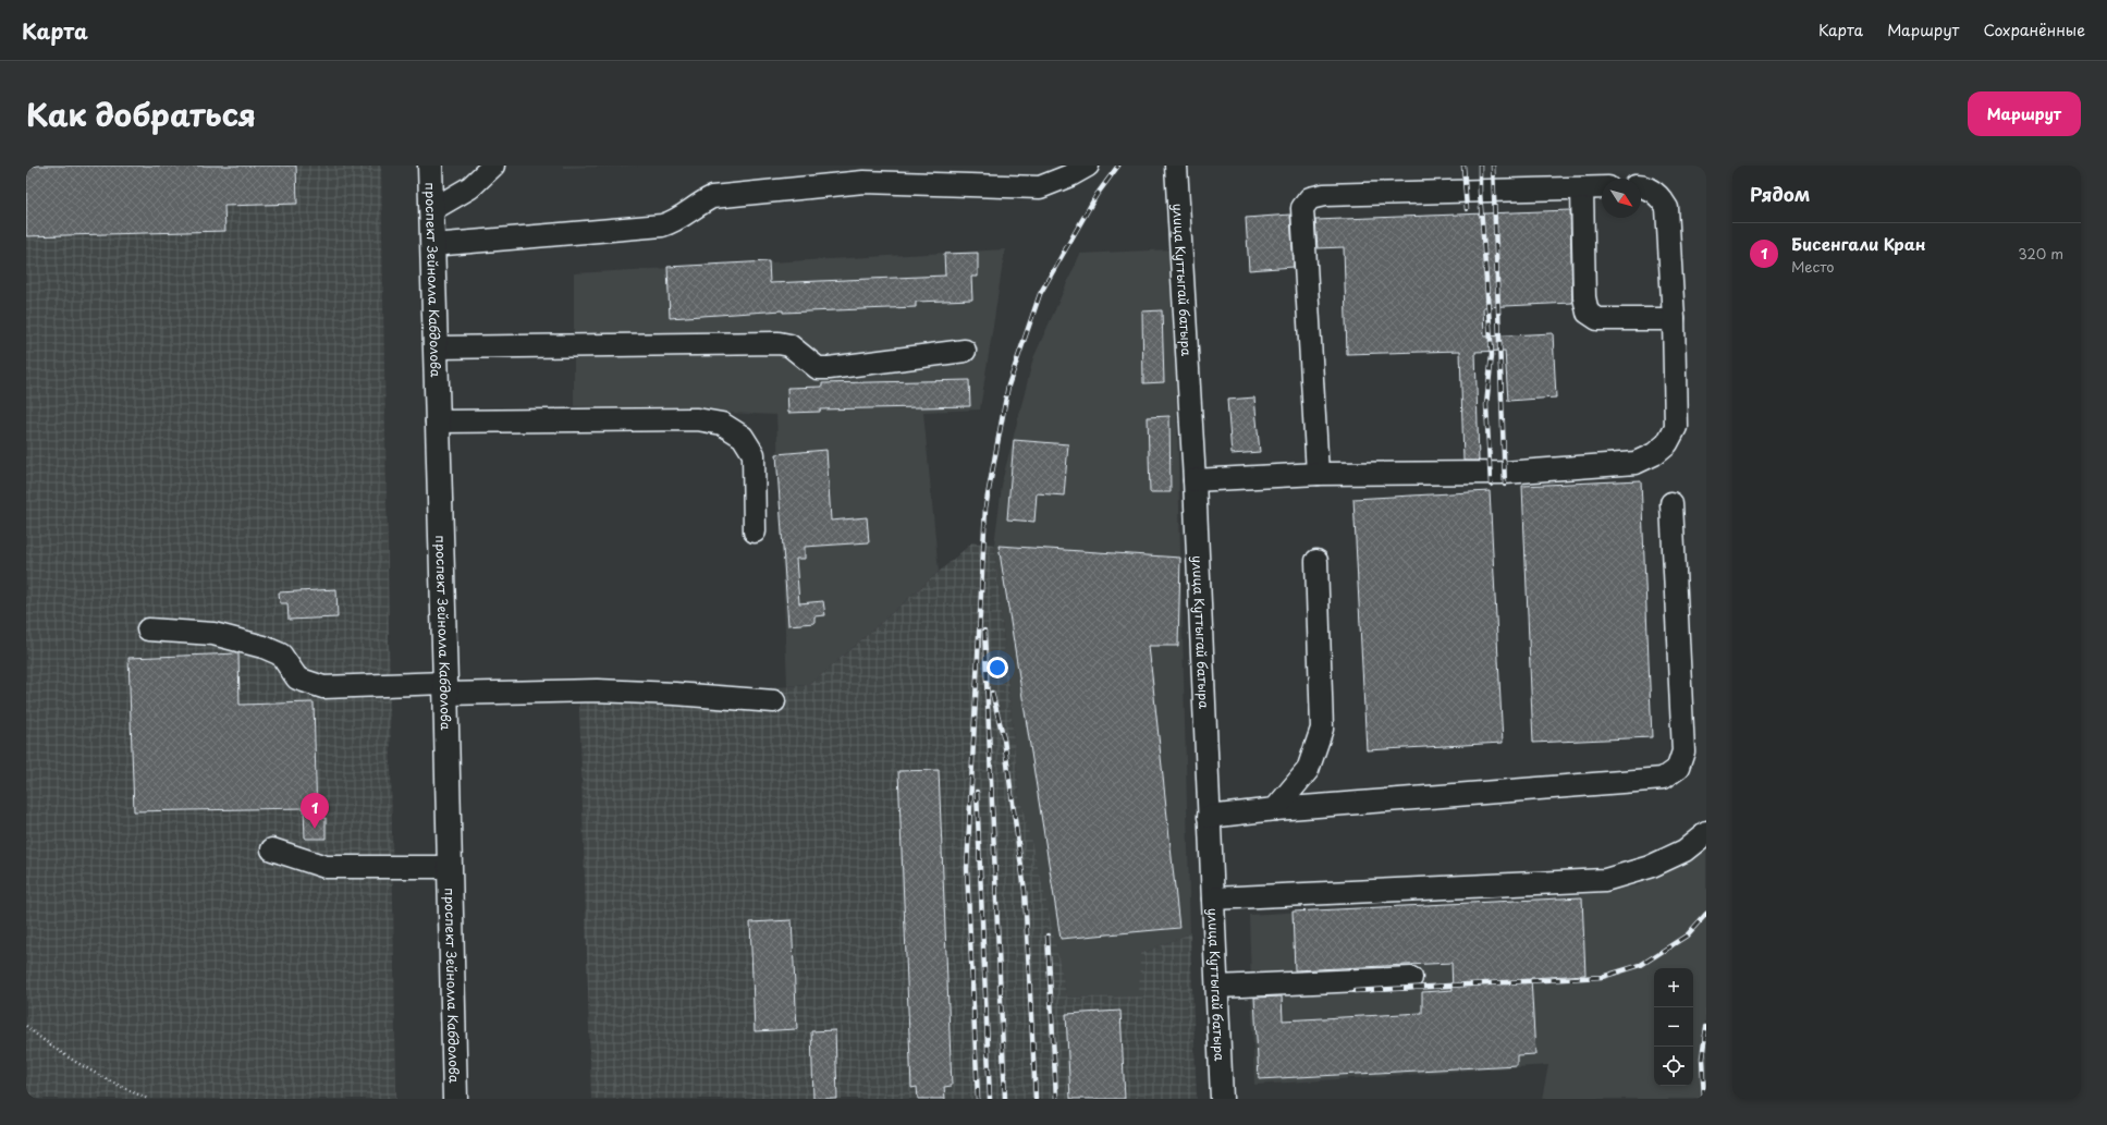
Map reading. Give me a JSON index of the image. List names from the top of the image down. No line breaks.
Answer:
{"streets":{"main road":["проспект Зейнолла Кабдолова"],"street":["улица Куттыгай батыра"]},"north":"bottom right","page":{"header":"Карта","nav":["Карта","Маршрут","Сохранённые"],"title":"Как добраться","buttons":"Маршрут","heading":"Рядом","list":[{"mark":"1","name":"Бисенгали Кран","note":"Место","value":"320 m"}],"pins":"1","map_buttons":["+","−"]}}
